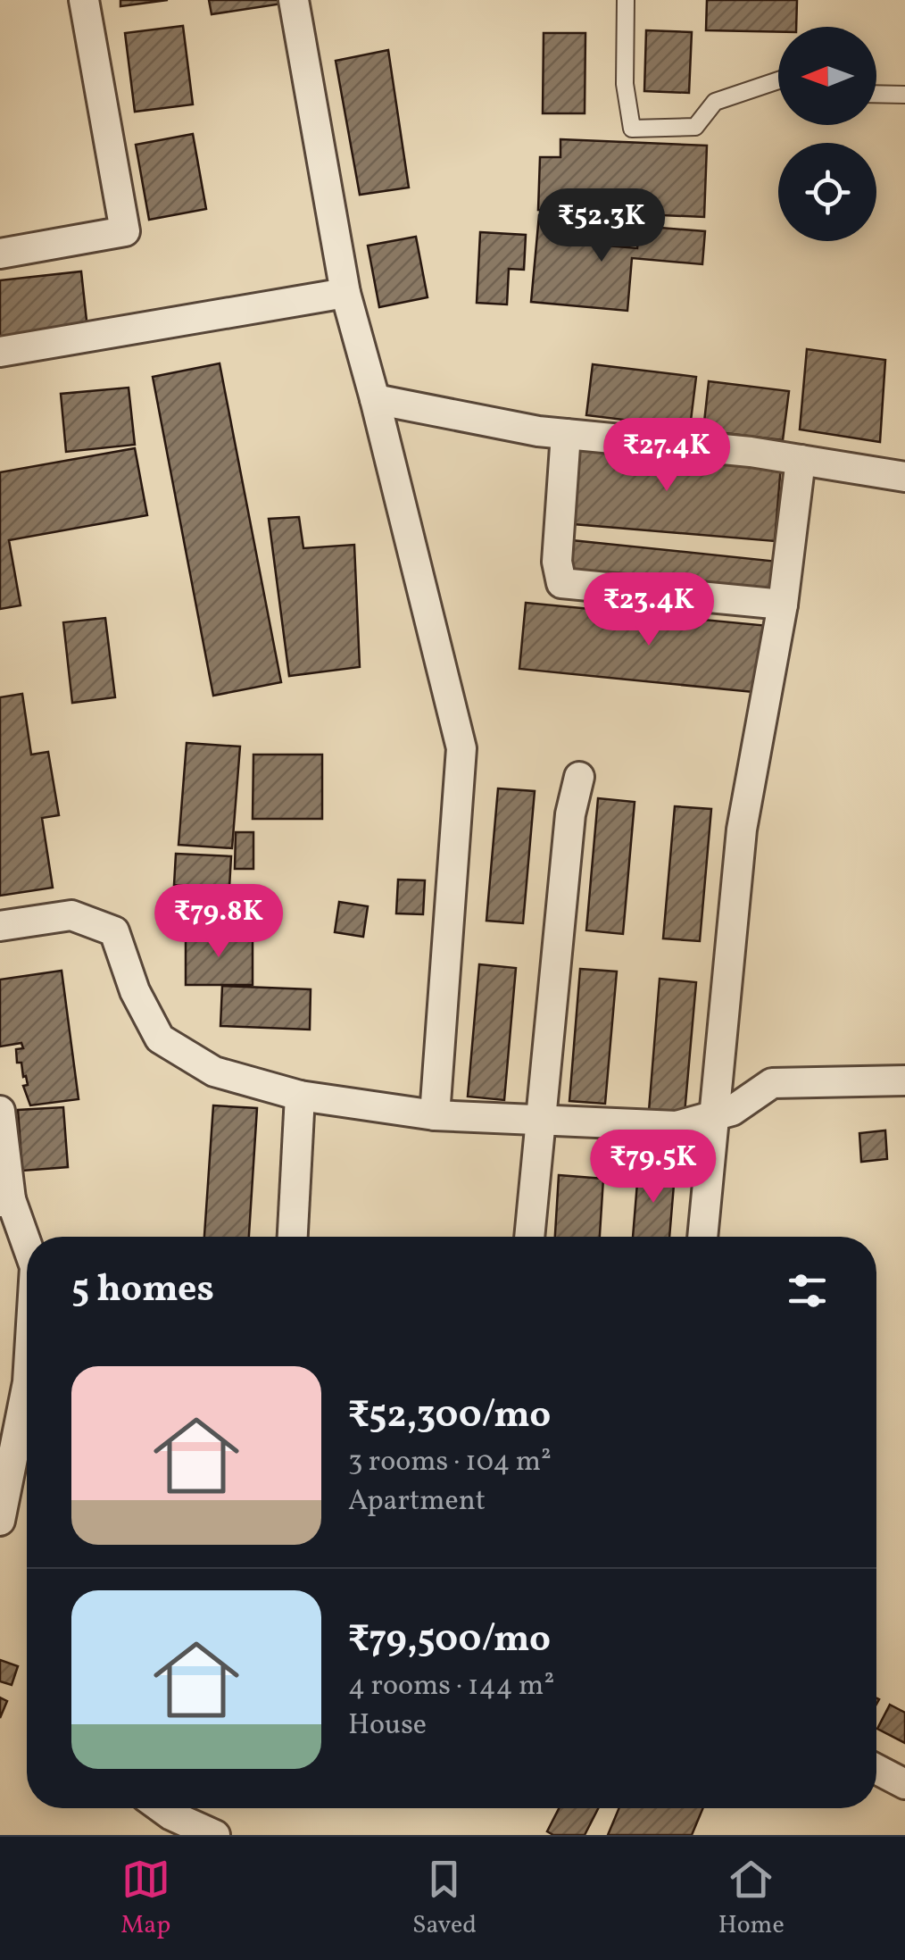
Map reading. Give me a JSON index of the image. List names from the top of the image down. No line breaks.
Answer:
{"north":"left","page":{"price":["₹52.3K","₹27.4K","₹23.4K","₹79.8K","₹79.5K"],"heading":"5 homes","list":[{"name":"₹52,300/mo","note":"3 rooms · 104 m² · Apartment"},{"name":"₹79,500/mo","note":"4 rooms · 144 m² · House"}],"tabs":["Map","Saved","Home"]}}
